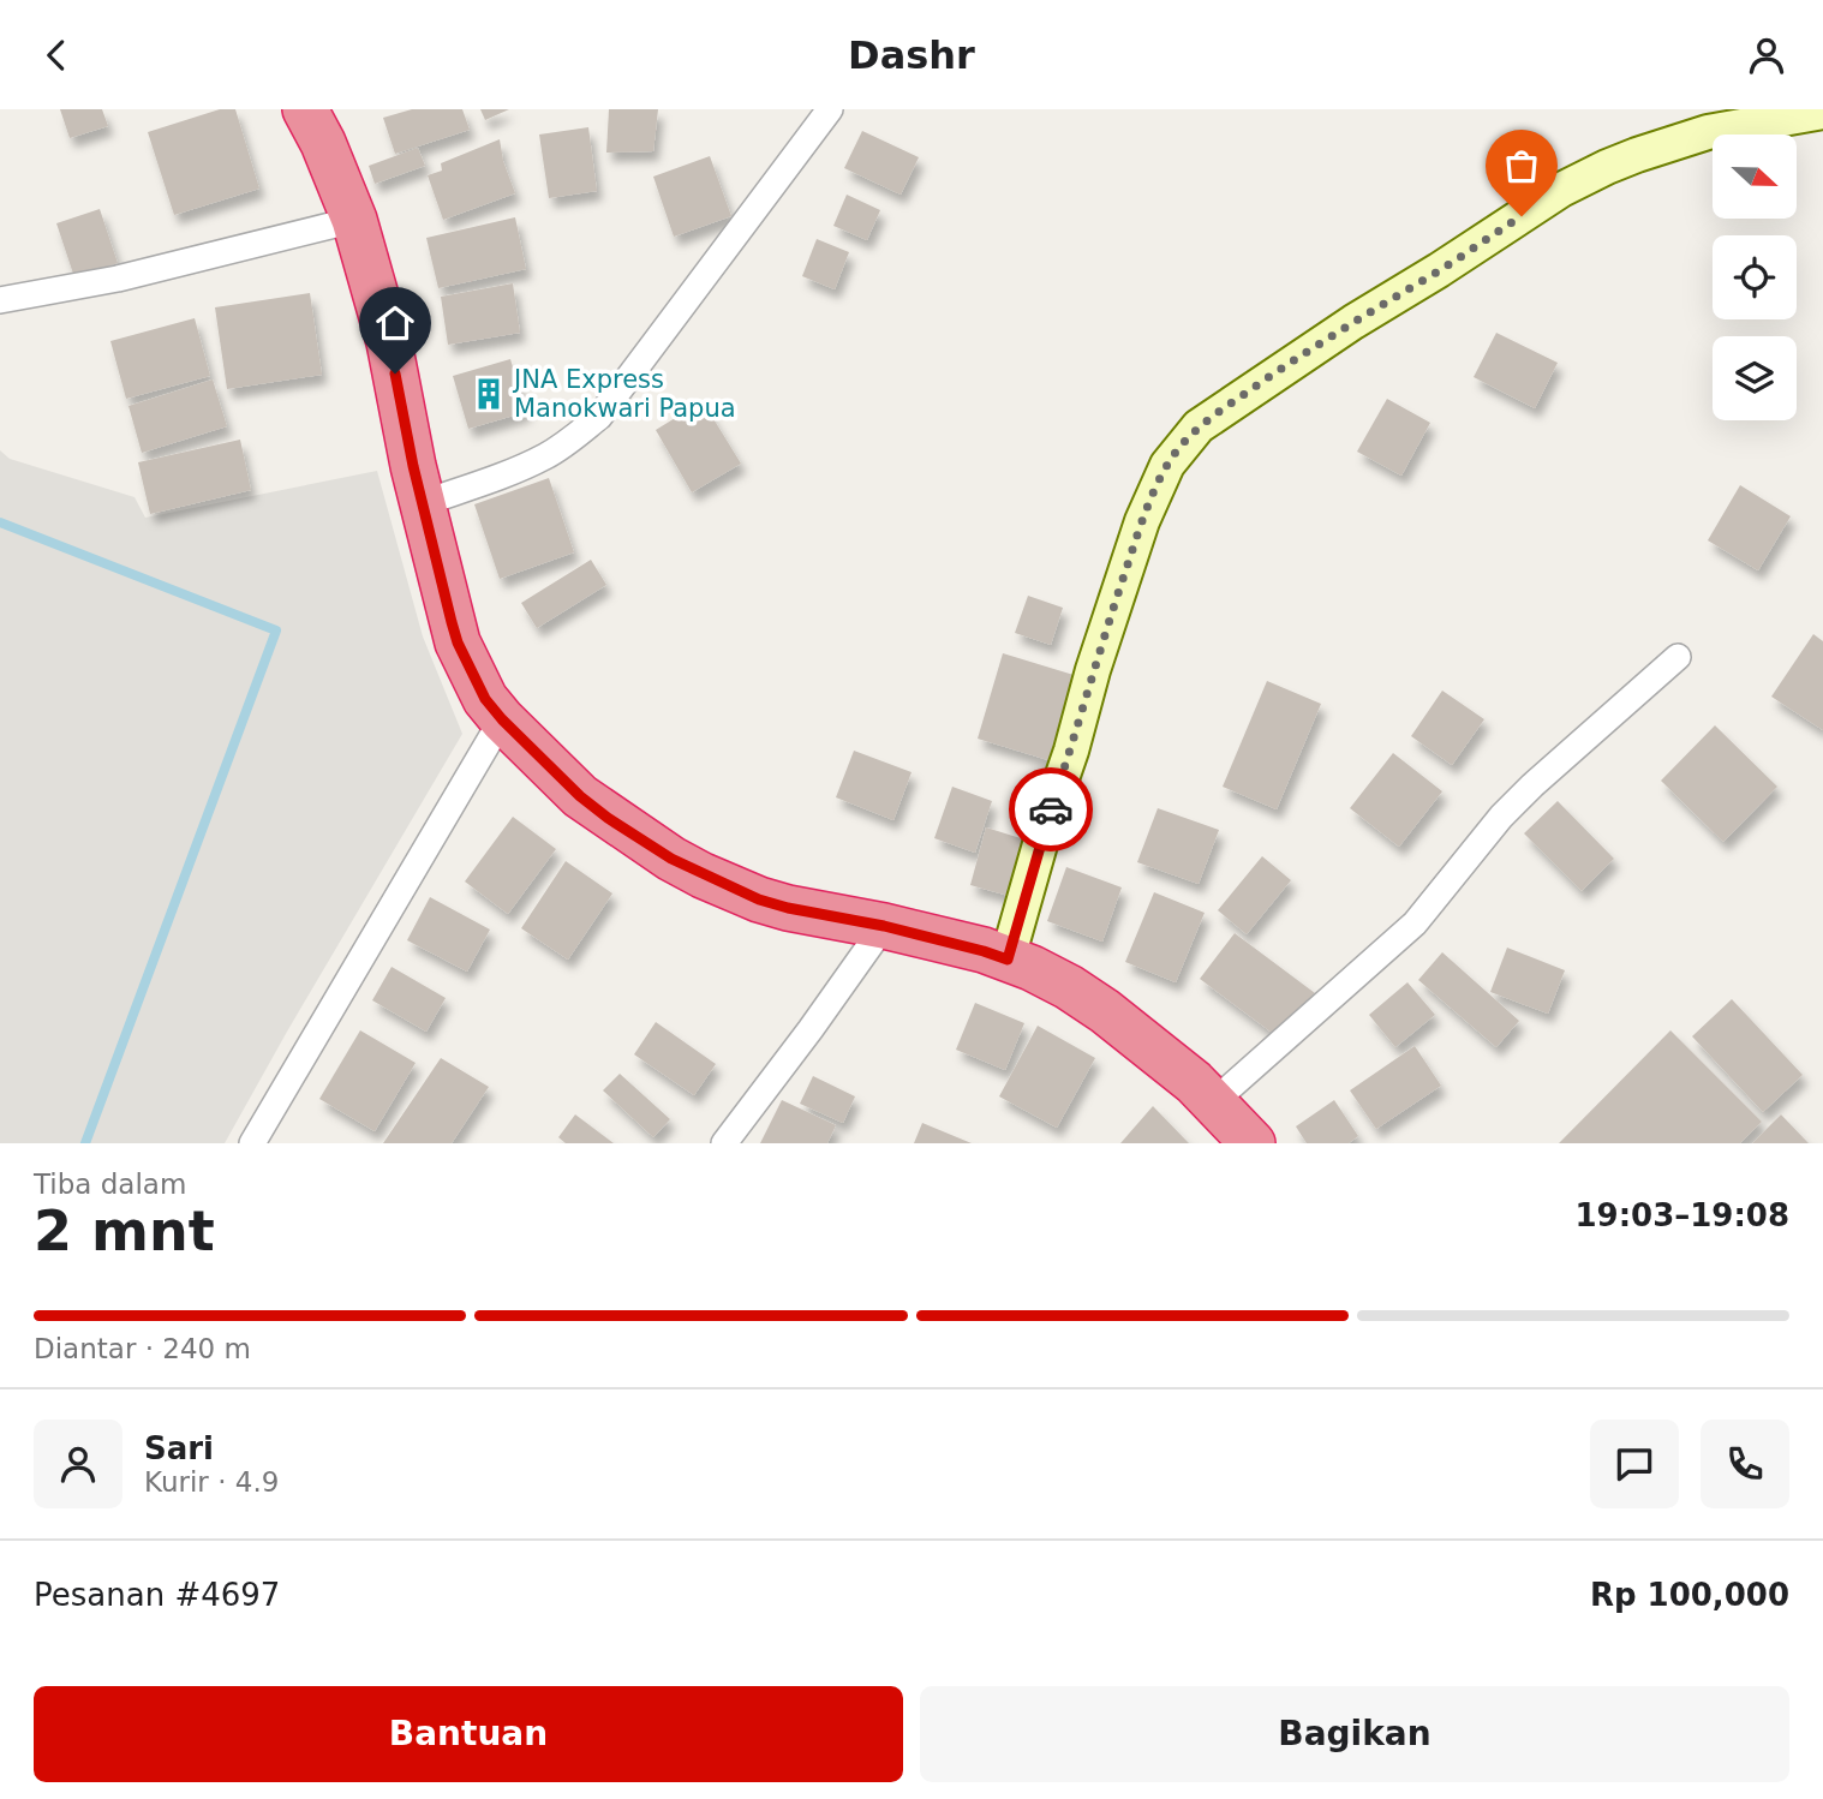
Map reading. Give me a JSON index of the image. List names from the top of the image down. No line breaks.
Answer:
{"places":{"building":["JNA Express Manokwari Papua"]},"north":"right","page":{"header":"Dashr","heading":["2 mnt","Tiba dalam","19:03–19:08"],"panel":["Sari","Kurir · 4.9","Pesanan #4697","Rp 100,000"],"bar":"Diantar · 240 m","buttons":["Bantuan","Bagikan"]}}
